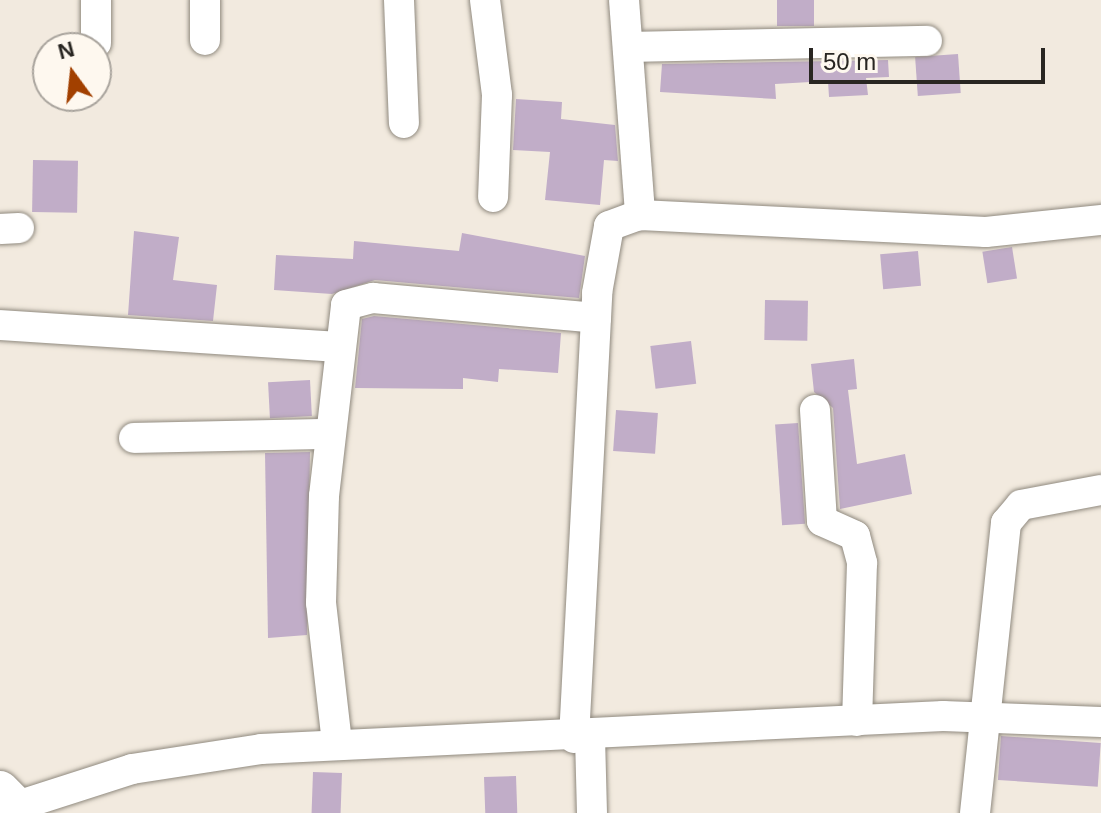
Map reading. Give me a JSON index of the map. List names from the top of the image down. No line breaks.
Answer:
{"scale_bar":"50 m","north":"top"}
